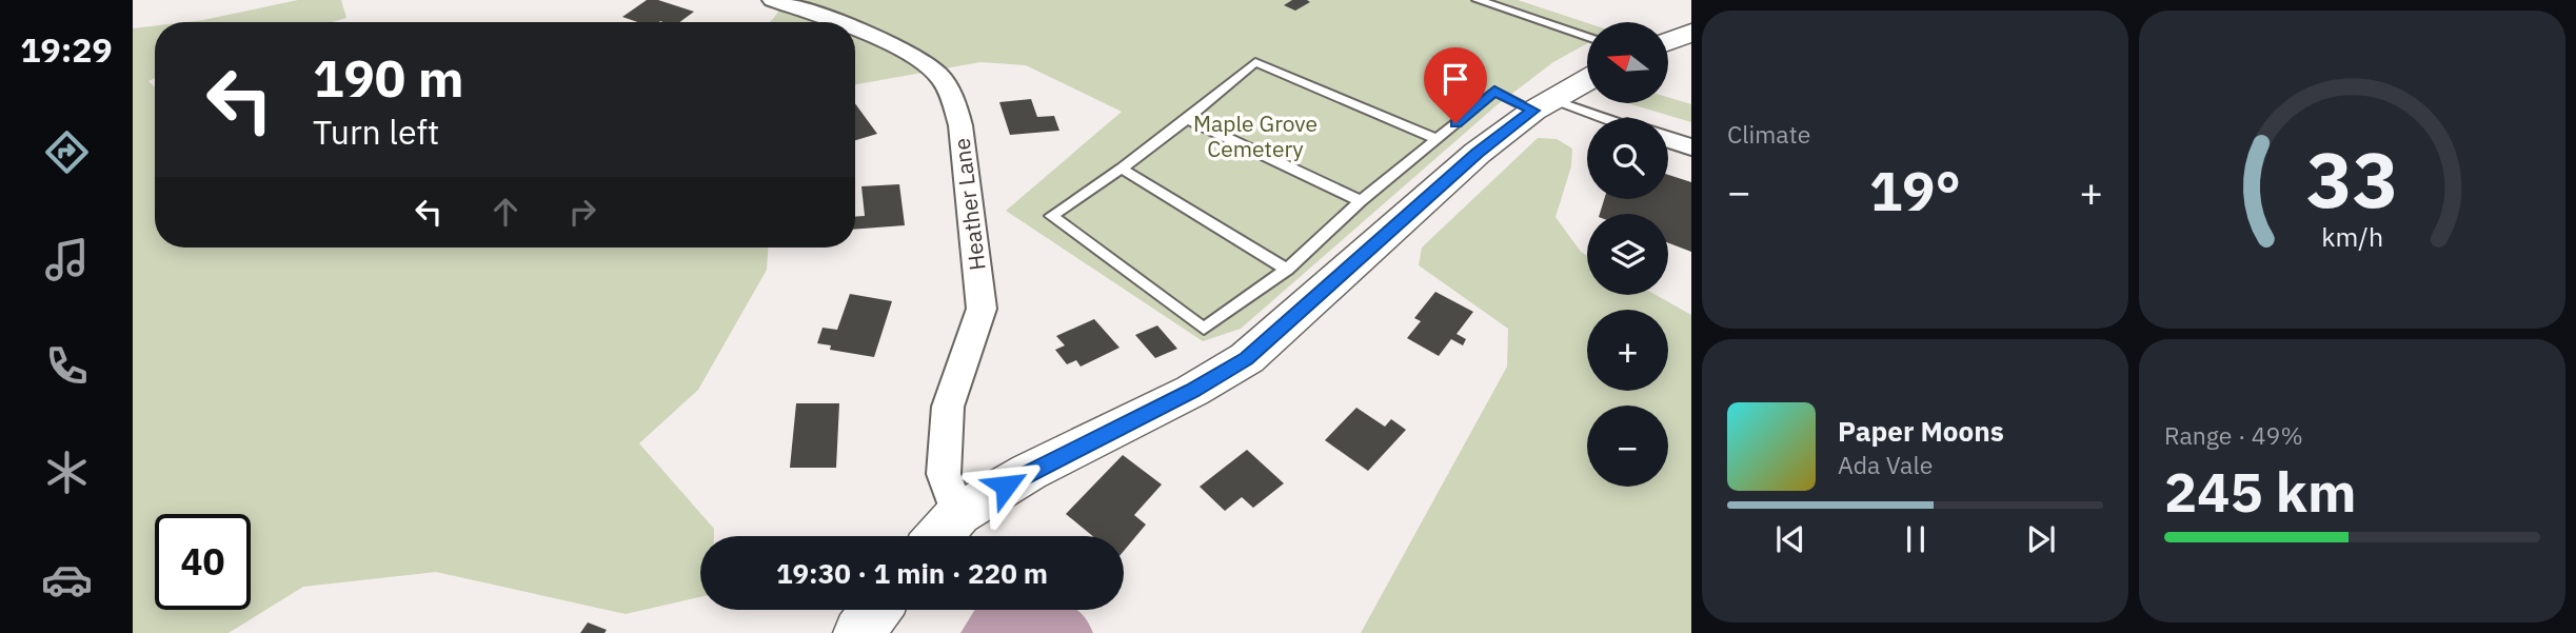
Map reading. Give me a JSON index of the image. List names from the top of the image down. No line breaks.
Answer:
{"streets":{"street":["Heather Lane"]},"parks":["Maple Grove Cemetery"],"north":"left","page":{"tabs":"19:29","tile":["Climate",["Range · 49%","245 km"]],"map_buttons":["+","−"],"turn":["190 m","Turn left"],"heat":["−","19°","+"],"song":["Paper Moons","Ada Vale"],"limit":"40","trip":"19:30 · 1 min · 220 m","gauge":["33","km/h"]}}
